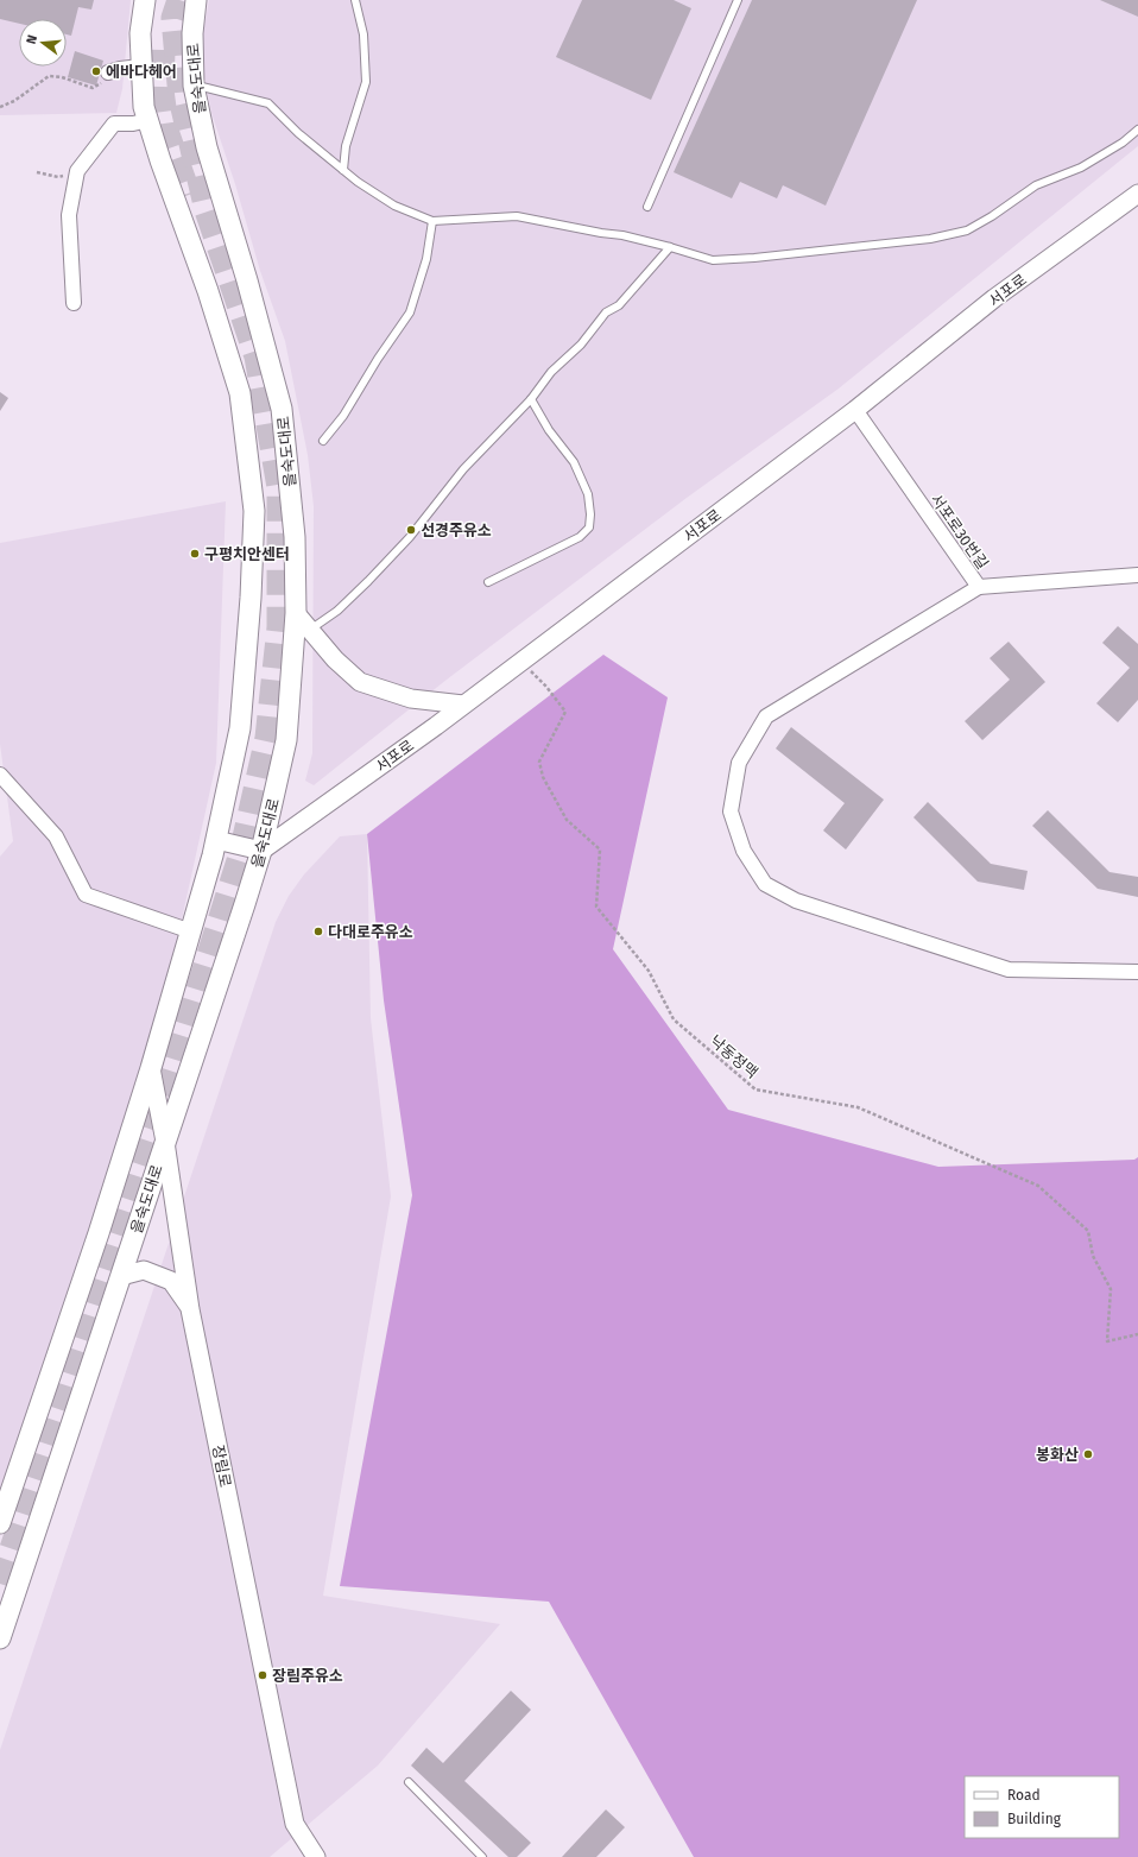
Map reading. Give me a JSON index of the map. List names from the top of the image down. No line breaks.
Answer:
{"streets":{"main road":["을숙도대로"],"street":["서포로","서포로30번길","장림로"],"path":["낙동정맥"]},"crossings":[["을숙도대로","서포로"],["을숙도대로","장림로"],["서포로","서포로30번길"],["서포로","낙동정맥"]],"places":["에바다헤어","선경주유소","구평치안센터","다대로주유소","봉화산","장림주유소"],"legend":["Road","Building"],"north":"left"}
